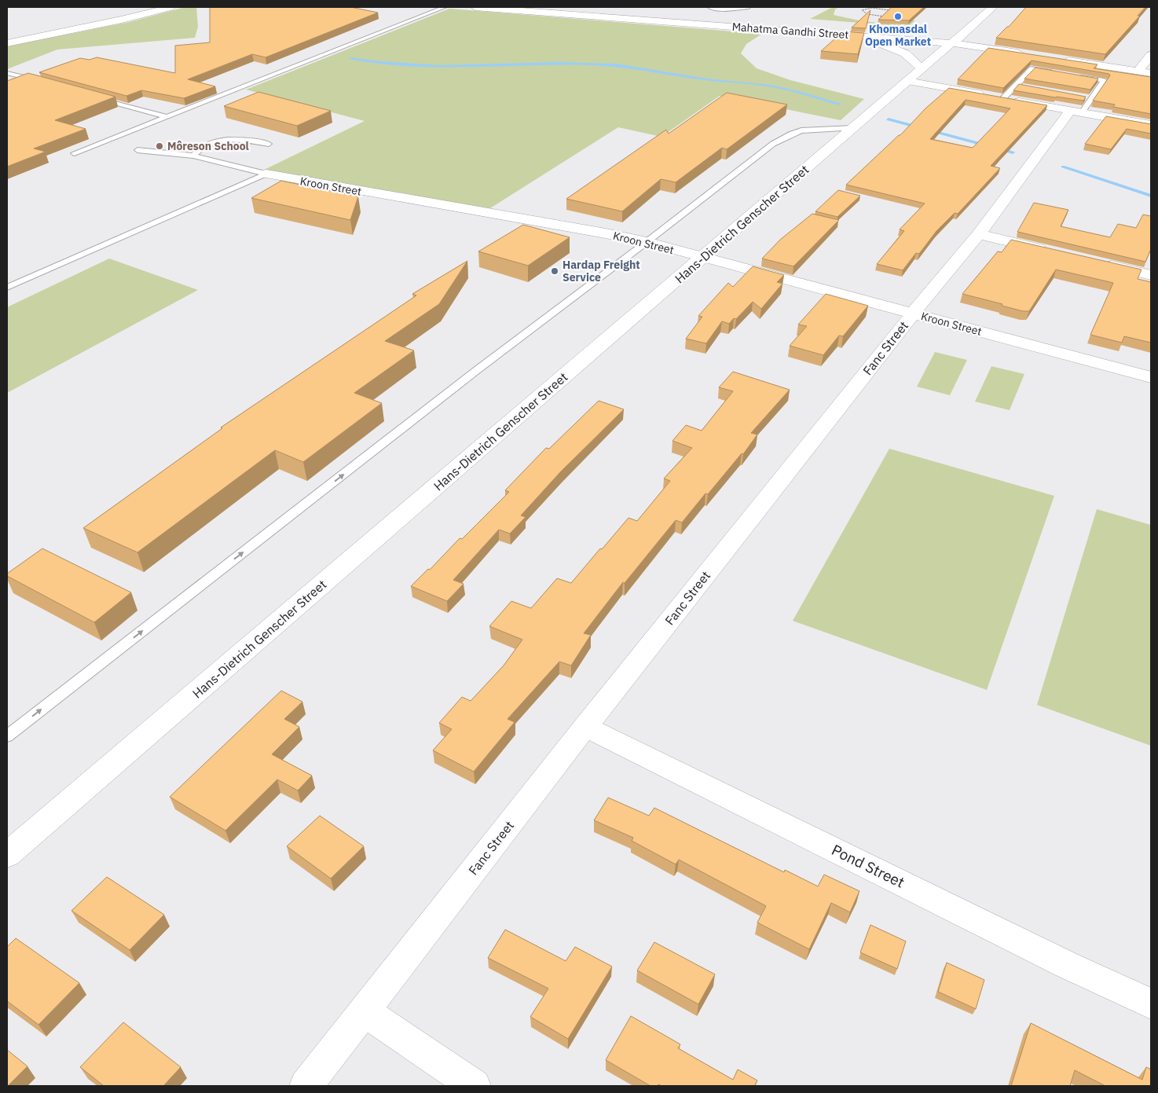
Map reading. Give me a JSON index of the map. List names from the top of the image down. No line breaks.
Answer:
{"streets":{"street":["Mahatma Gandhi Street","Kroon Street","Hans-Dietrich Genscher Street","Fanc Street","Pond Street"]},"crossings":[["Kroon Street","Hans-Dietrich Genscher Street"],["Kroon Street","Fanc Street"],["Fanc Street","Pond Street"]],"places":["Khomasdal Open Market","Môreson School","Hardap Freight Service"]}
